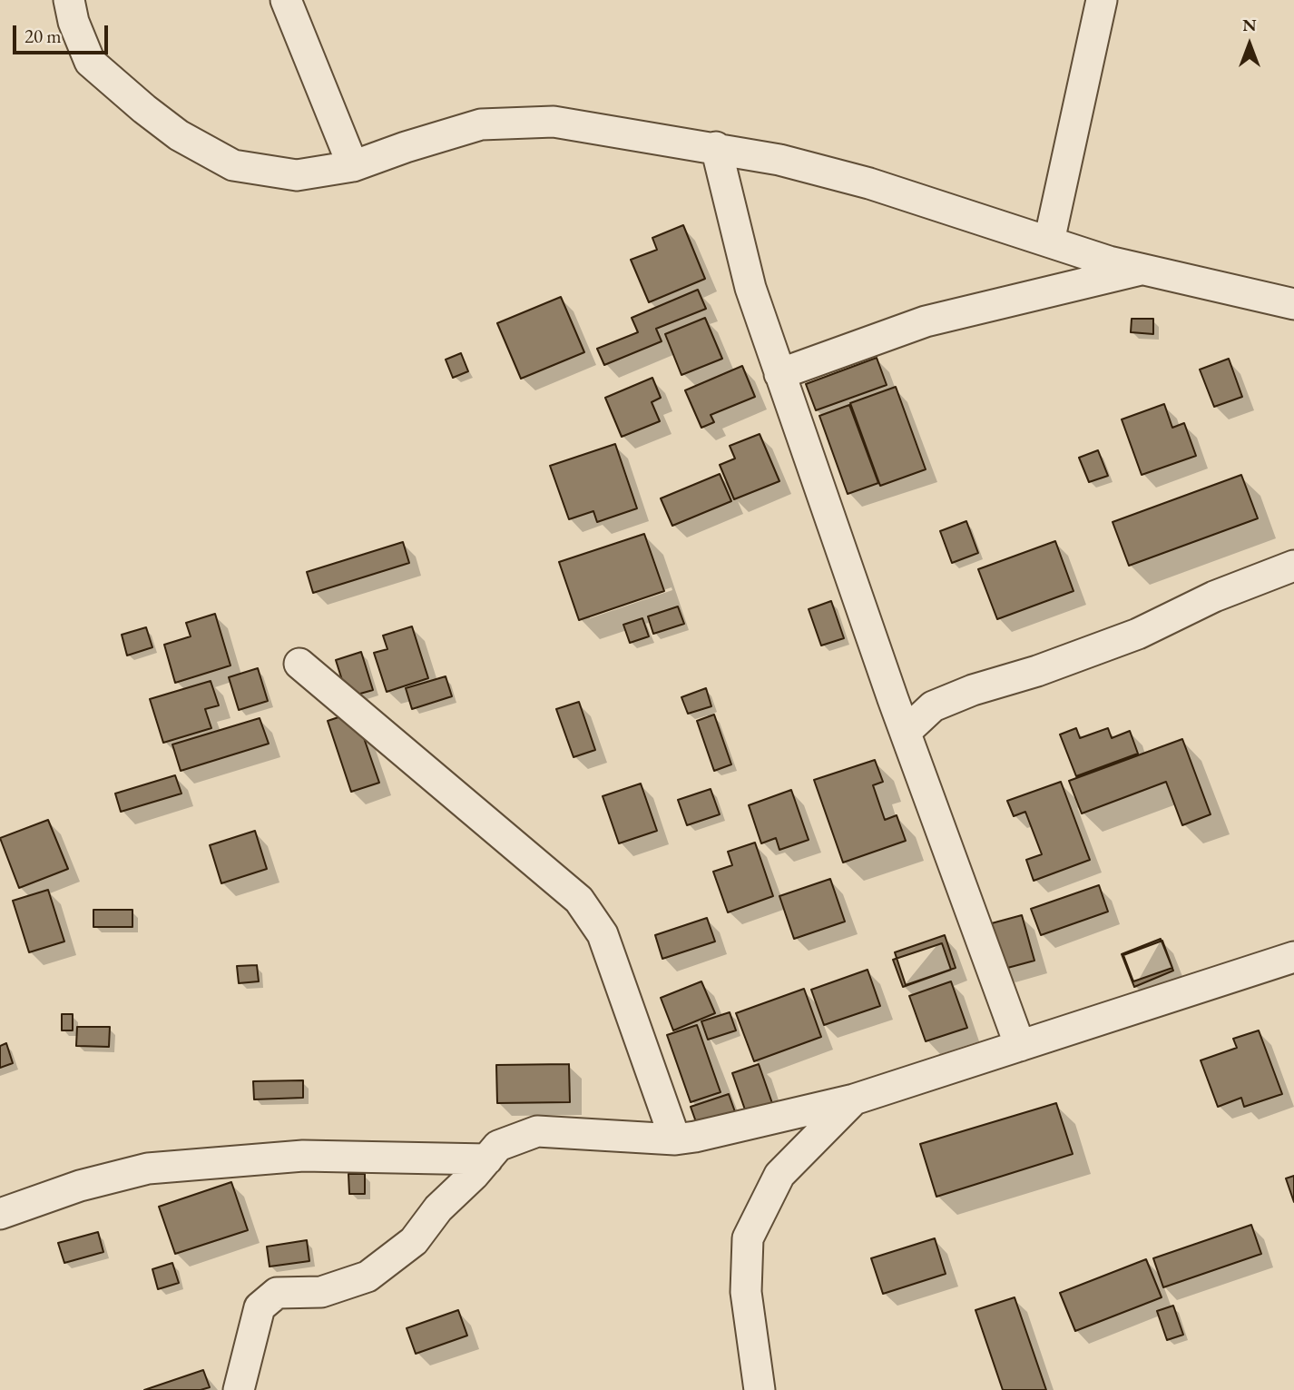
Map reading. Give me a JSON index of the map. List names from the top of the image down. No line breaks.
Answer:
{"scale_bar":"20 m","north":"top"}
